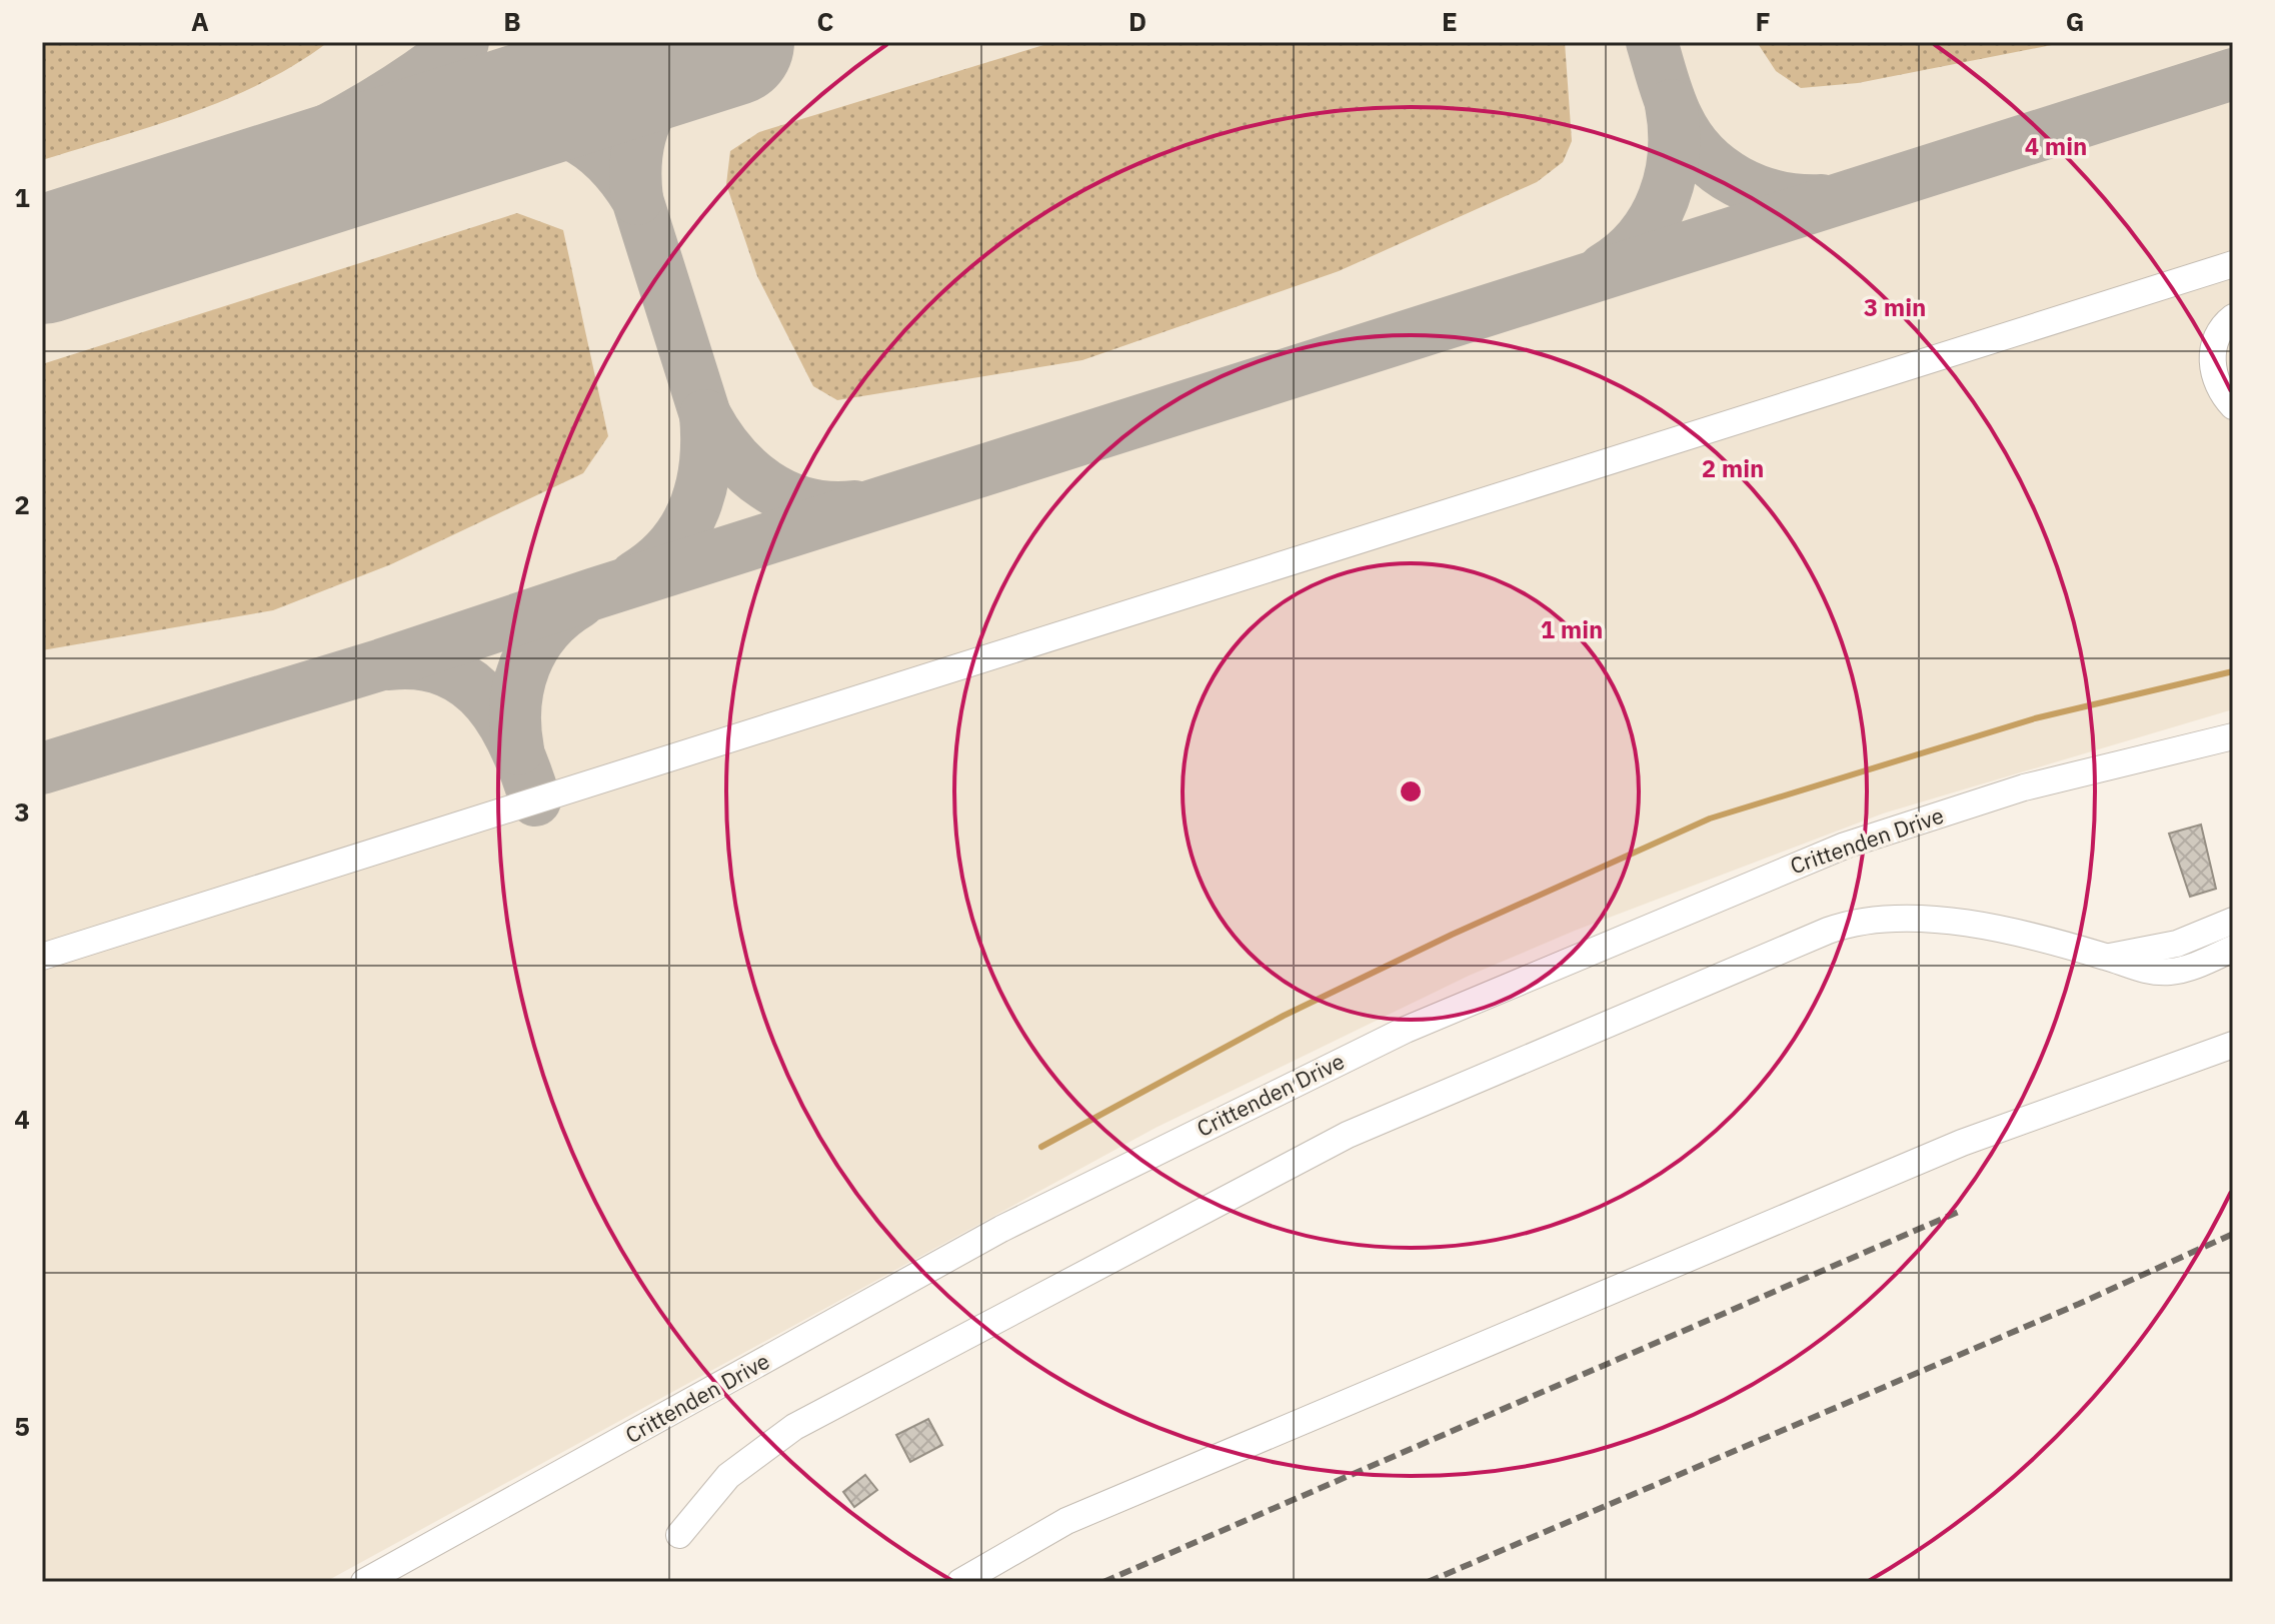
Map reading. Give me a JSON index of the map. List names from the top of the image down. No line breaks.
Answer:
{"streets":{"street":["Crittenden Drive"]},"grid":{"columns":["A","B","C","D","E","F","G"],"rows":["1","2","3","4","5"]},"rings":["4 min","3 min","2 min","1 min"]}
